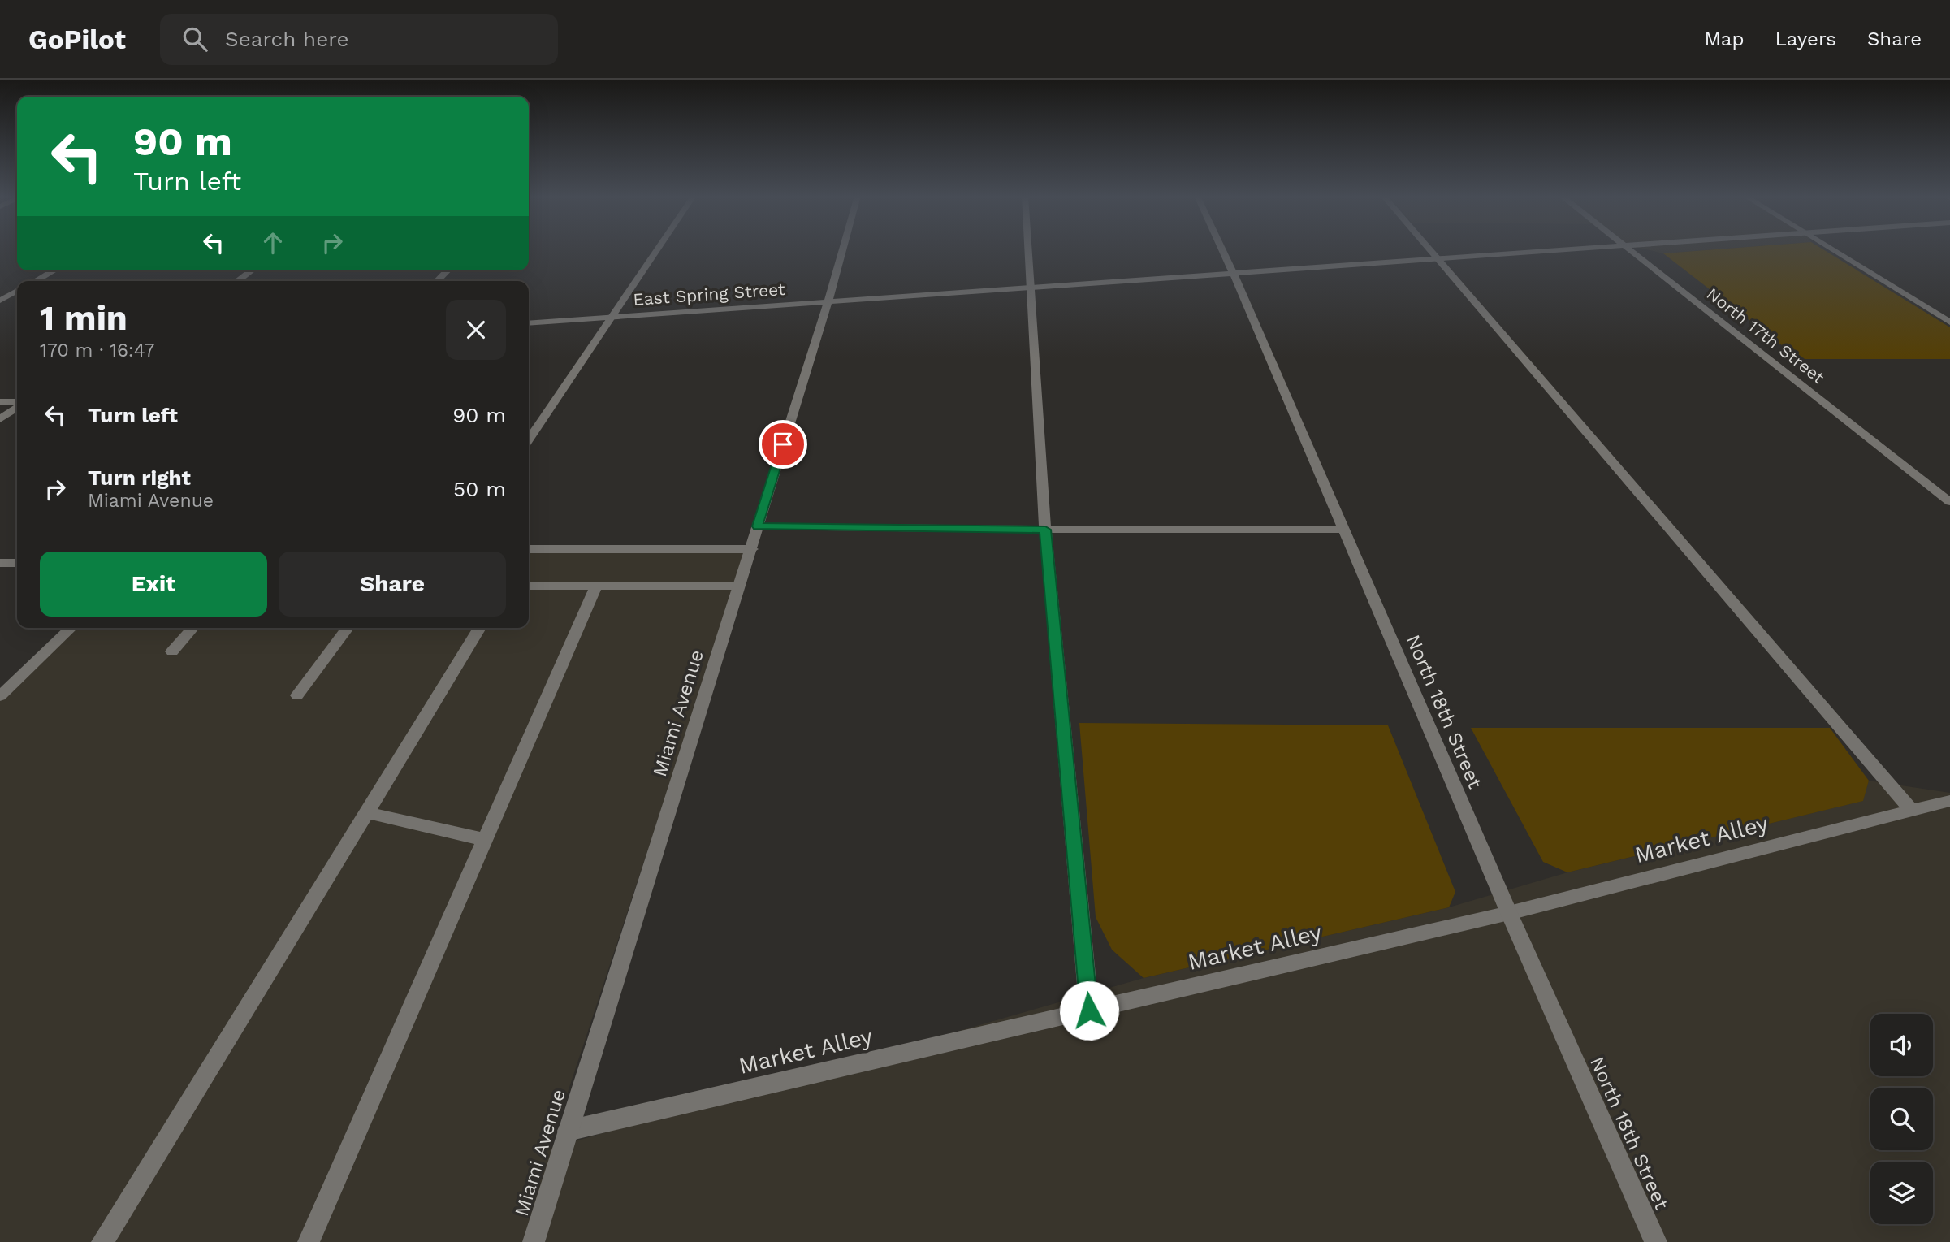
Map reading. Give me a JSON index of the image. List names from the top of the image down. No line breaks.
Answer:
{"streets":{"street":["East Spring Street","North 17th Street","North 18th Street","Miami Avenue","Market Alley"]},"crossings":[["East Spring Street","North 18th Street"],["East Spring Street","Miami Avenue"],["North 18th Street","Market Alley"],["Miami Avenue","Market Alley"]],"page":{"header":"GoPilot","search":"Search here","nav":["Map","Layers","Share"],"turn":["90 m","Turn left"],"heading":["1 min","170 m · 16:47"],"list":[{"name":"Turn left","value":"90 m"},{"name":"Turn right","note":"Miami Avenue","value":"50 m"}],"buttons":["Exit","Share"]}}
